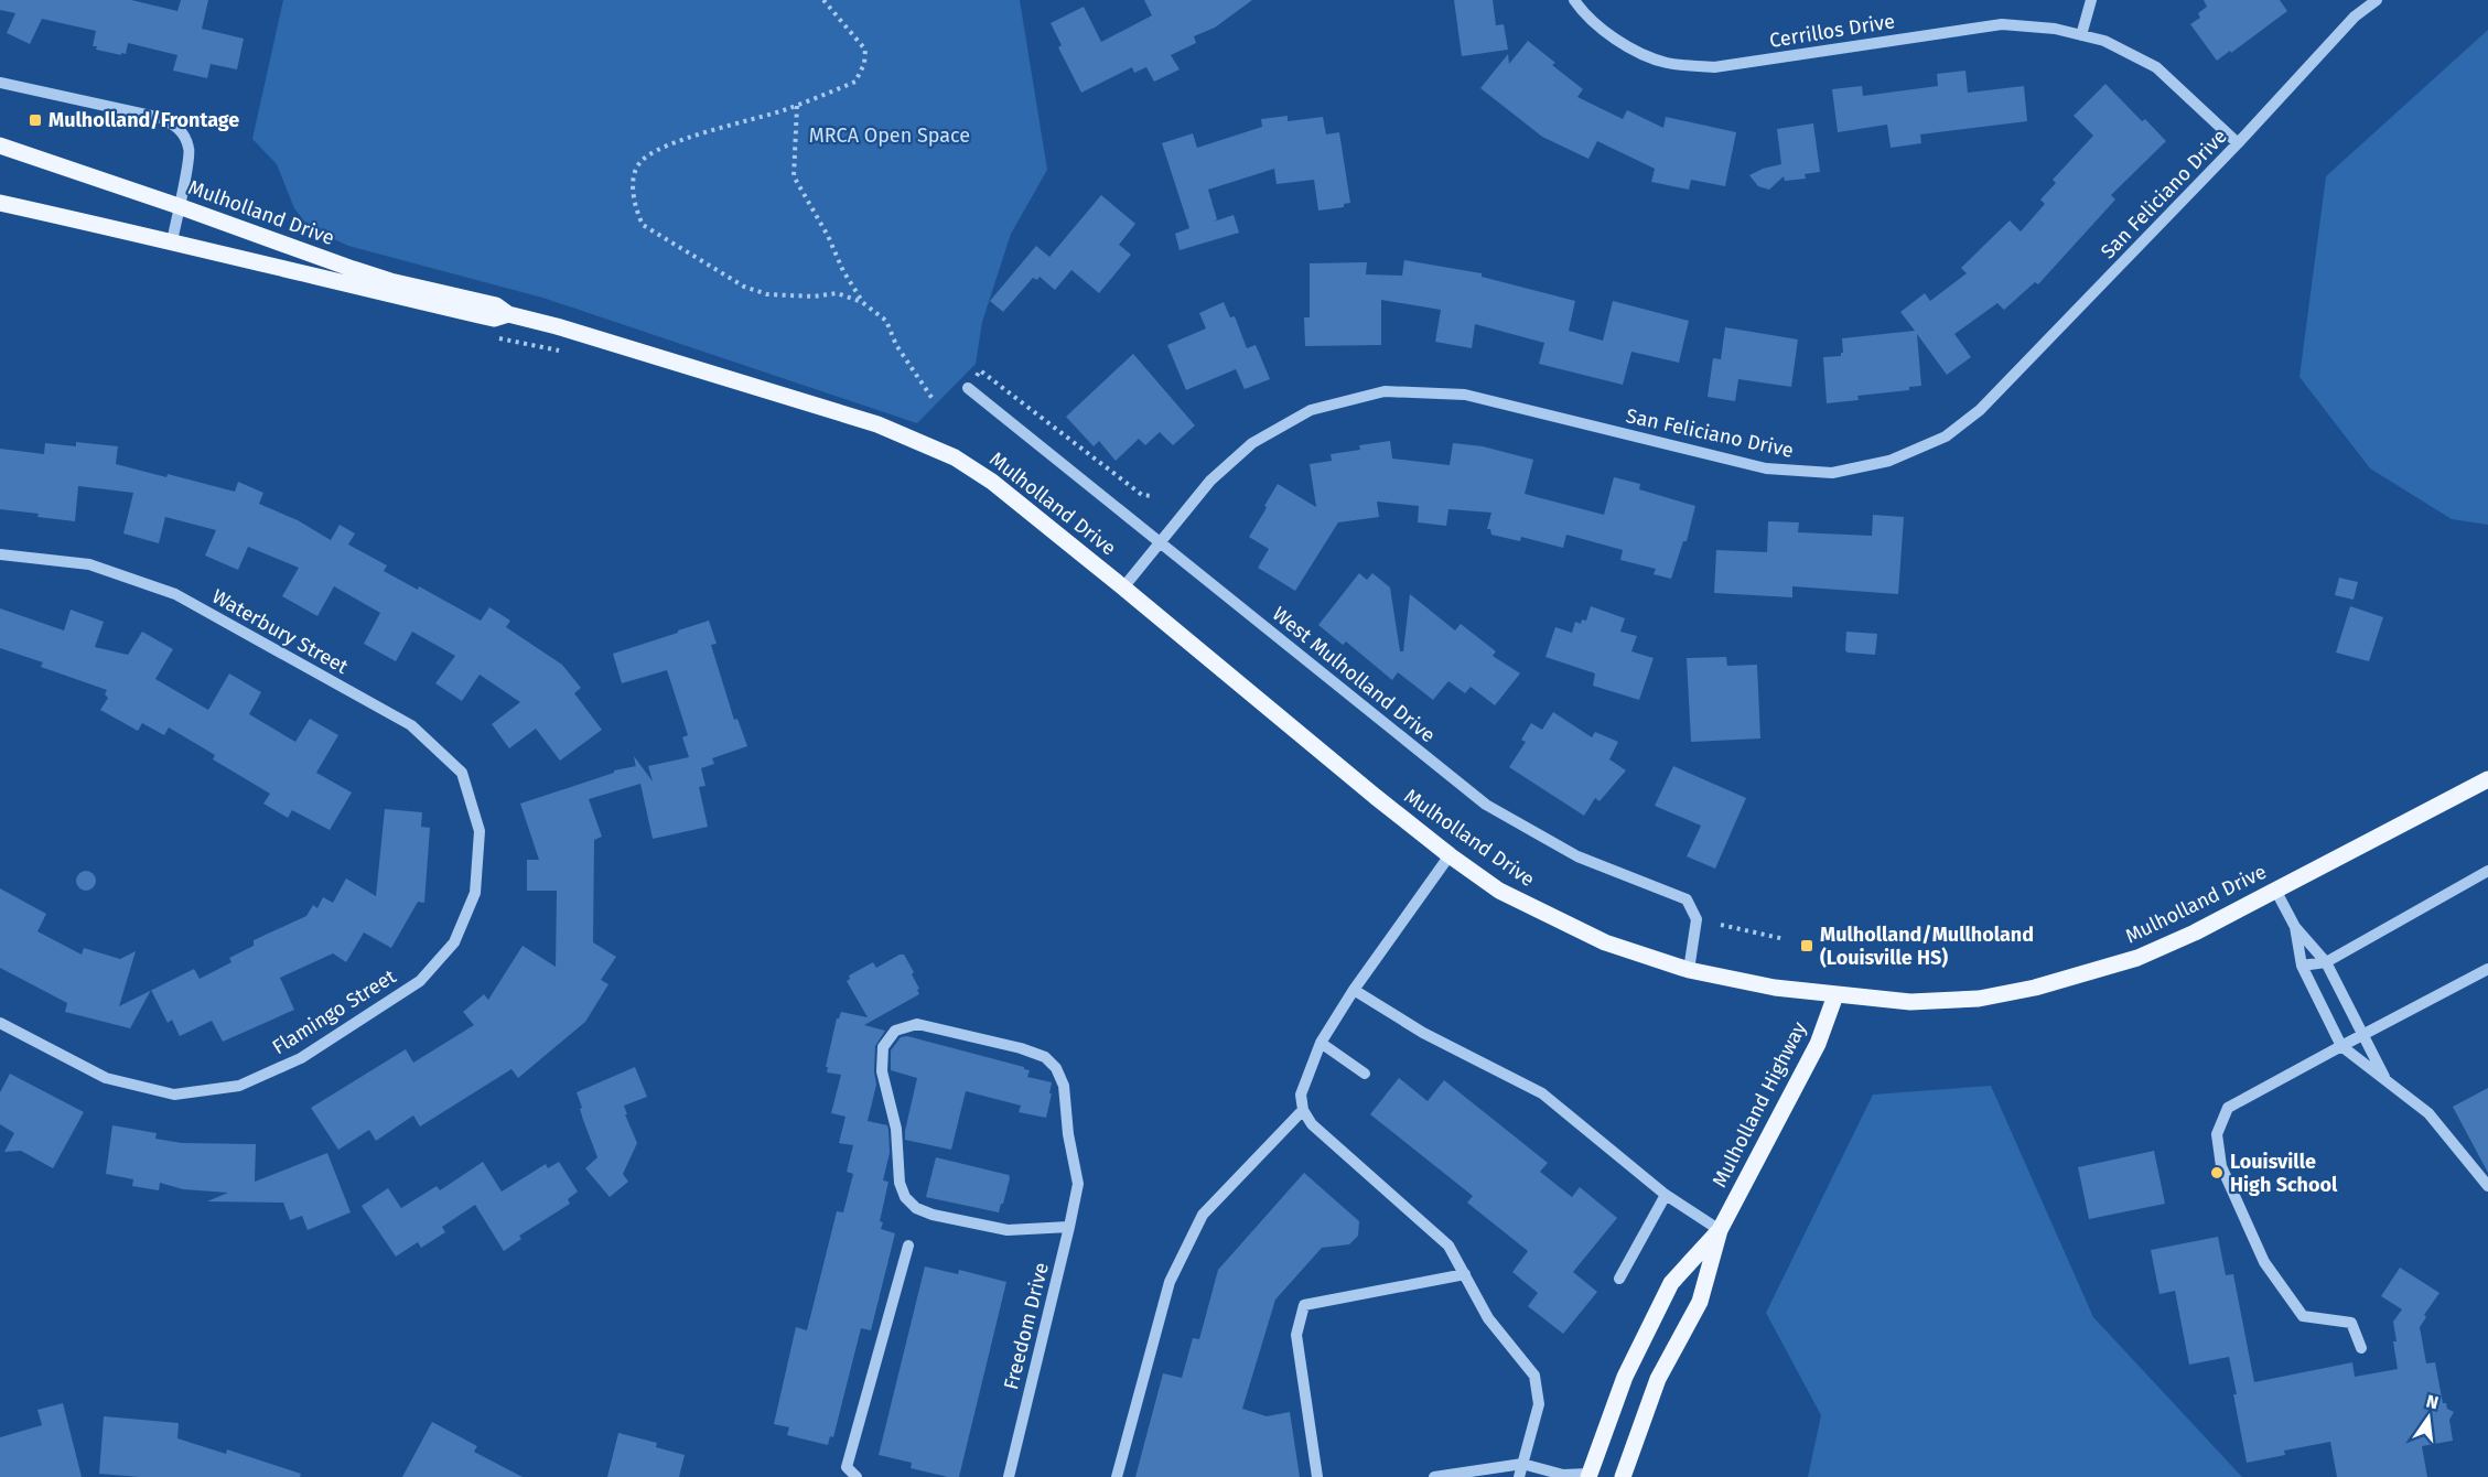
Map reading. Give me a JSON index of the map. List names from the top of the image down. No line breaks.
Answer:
{"streets":{"main road":["Mulholland Drive","Mulholland Highway"],"street":["Cerrillos Drive","San Feliciano Drive","Waterbury Street","West Mulholland Drive","Flamingo Street","Freedom Drive"]},"crossings":[["Cerrillos Drive","San Feliciano Drive"],["San Feliciano Drive","Mulholland Drive"],["San Feliciano Drive","West Mulholland Drive"],["Mulholland Drive","West Mulholland Drive"],["Mulholland Drive","Mulholland Highway"],["Waterbury Street","Flamingo Street"]],"parks":["MRCA Open Space"],"places":{"transit":["Mulholland/Frontage","Mulholland/Mullholand (Louisville HS)"],"other":["Louisville High School"]},"north":"top"}
